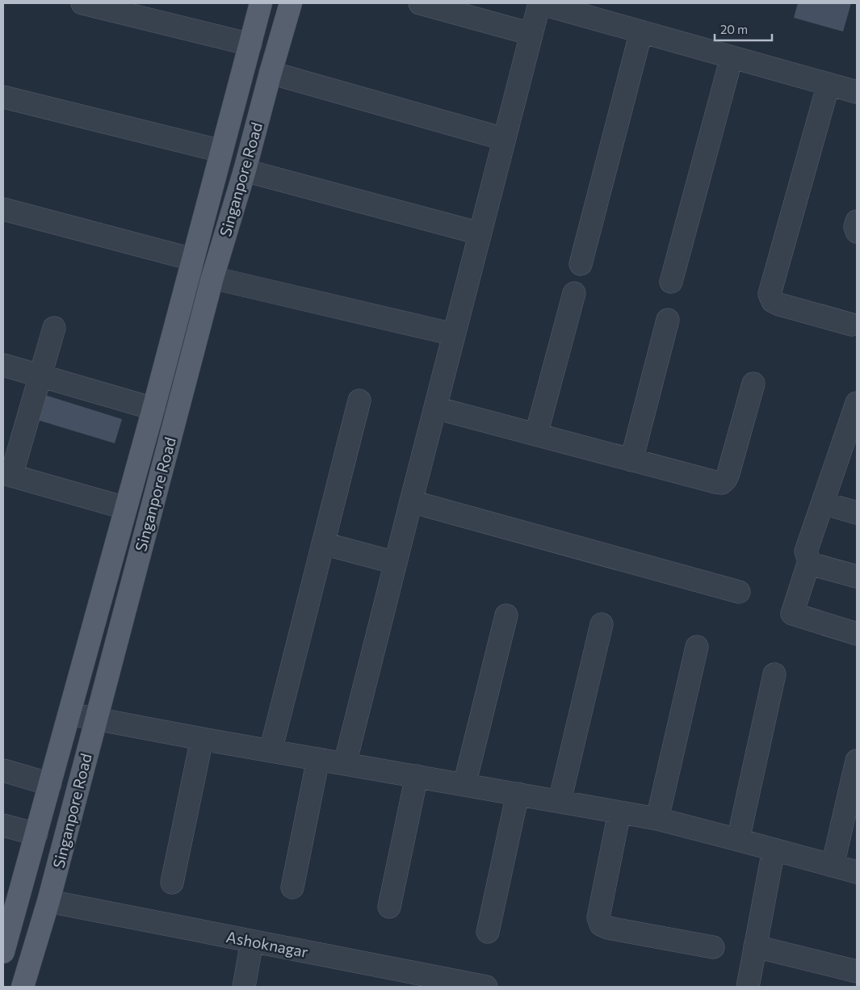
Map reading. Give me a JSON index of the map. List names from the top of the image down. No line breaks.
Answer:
{"streets":{"main road":["Singanpore Road"],"street":["Ashoknagar"]},"crossings":[["Singanpore Road","Ashoknagar"]],"scale_bar":"20 m"}
